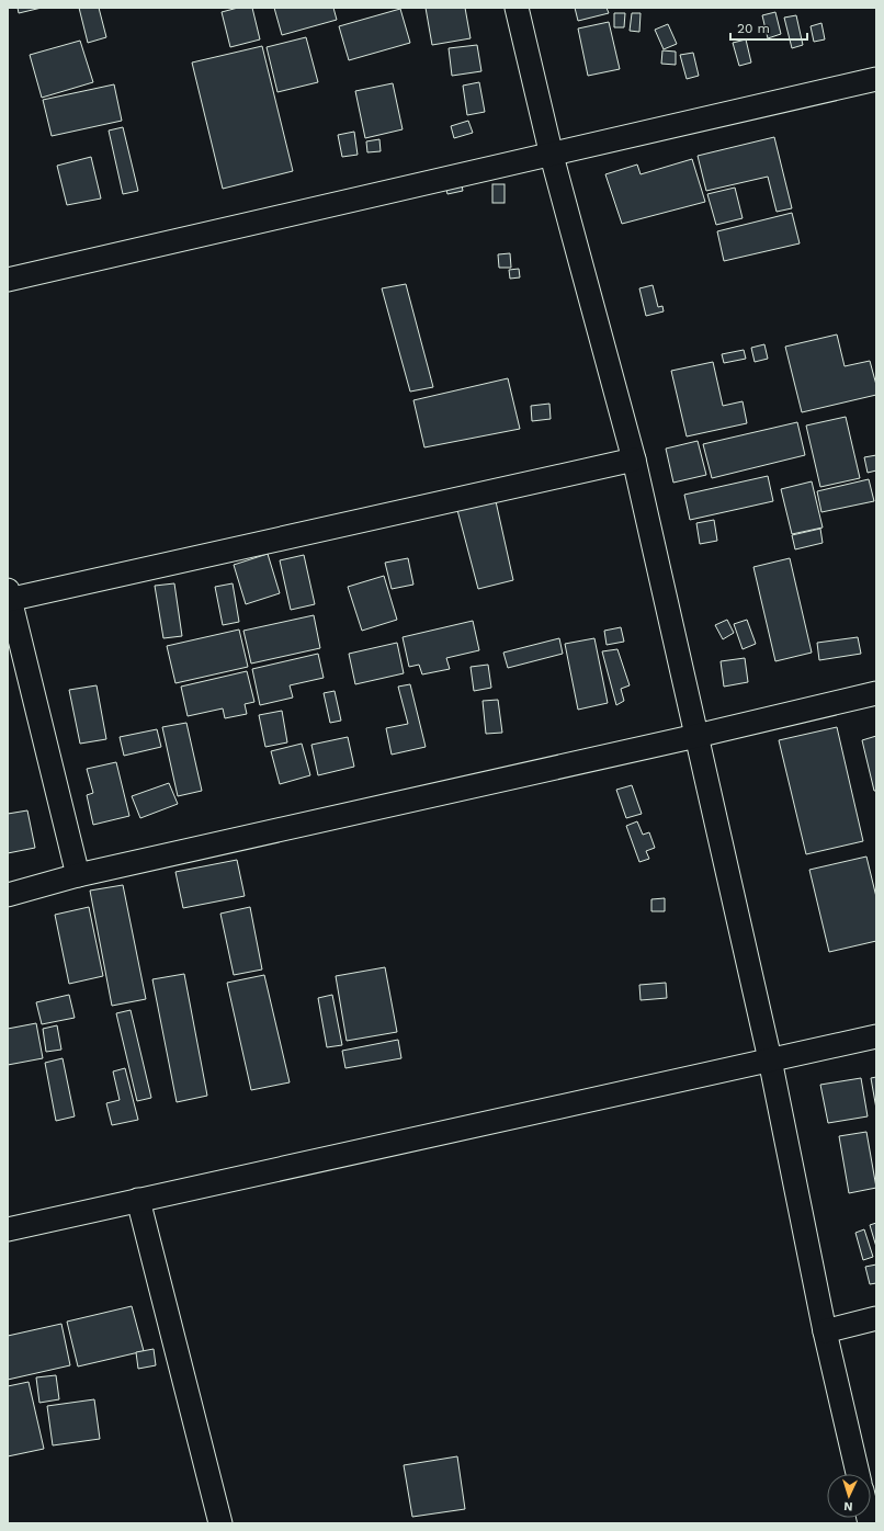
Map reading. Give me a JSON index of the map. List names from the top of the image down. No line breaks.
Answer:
{"scale_bar":"20 m","north":"bottom"}
